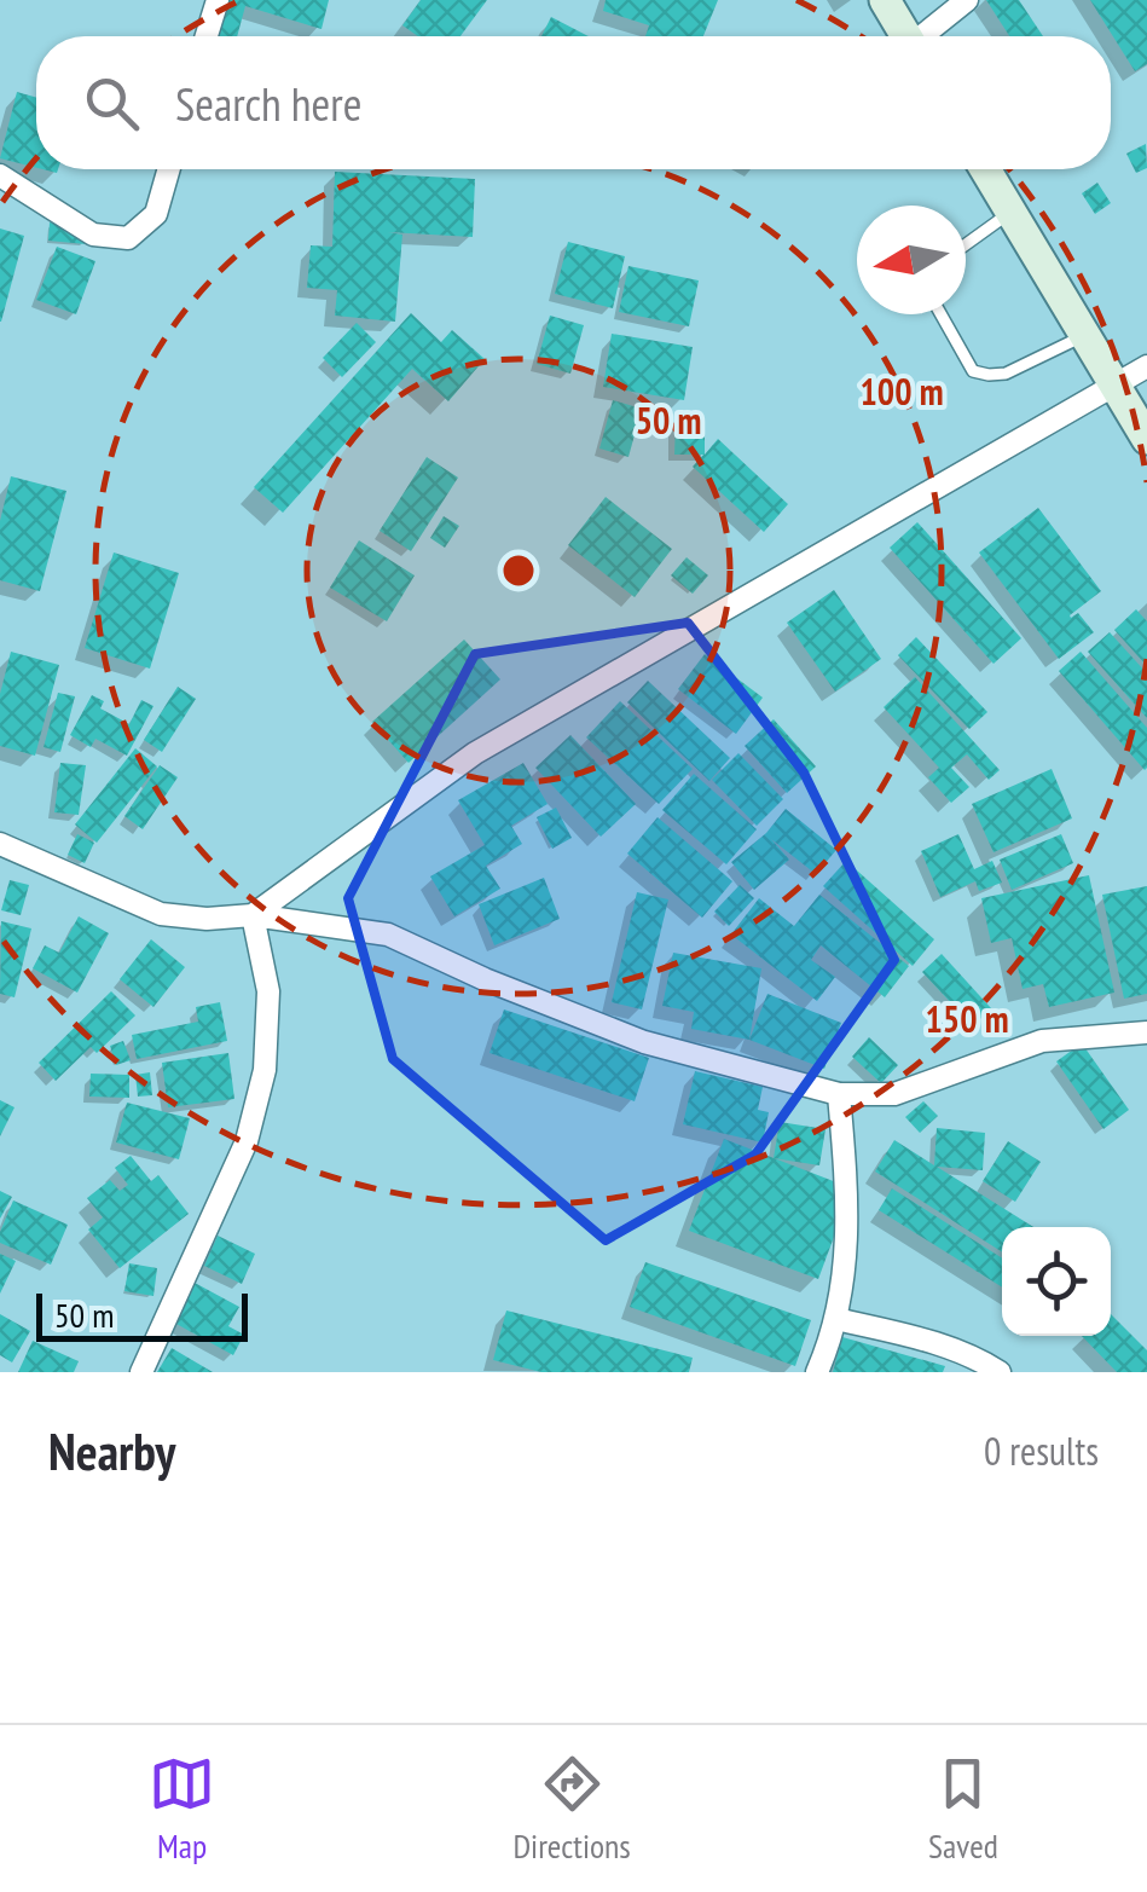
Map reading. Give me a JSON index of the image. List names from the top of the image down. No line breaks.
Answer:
{"scale_bar":"50 m","north":"left","page":{"search":"Search here","scale":"50 m","heading":["Nearby","0 results"],"nav":["Map","Directions","Saved"]},"rings":["100 m","50 m","150 m"]}
